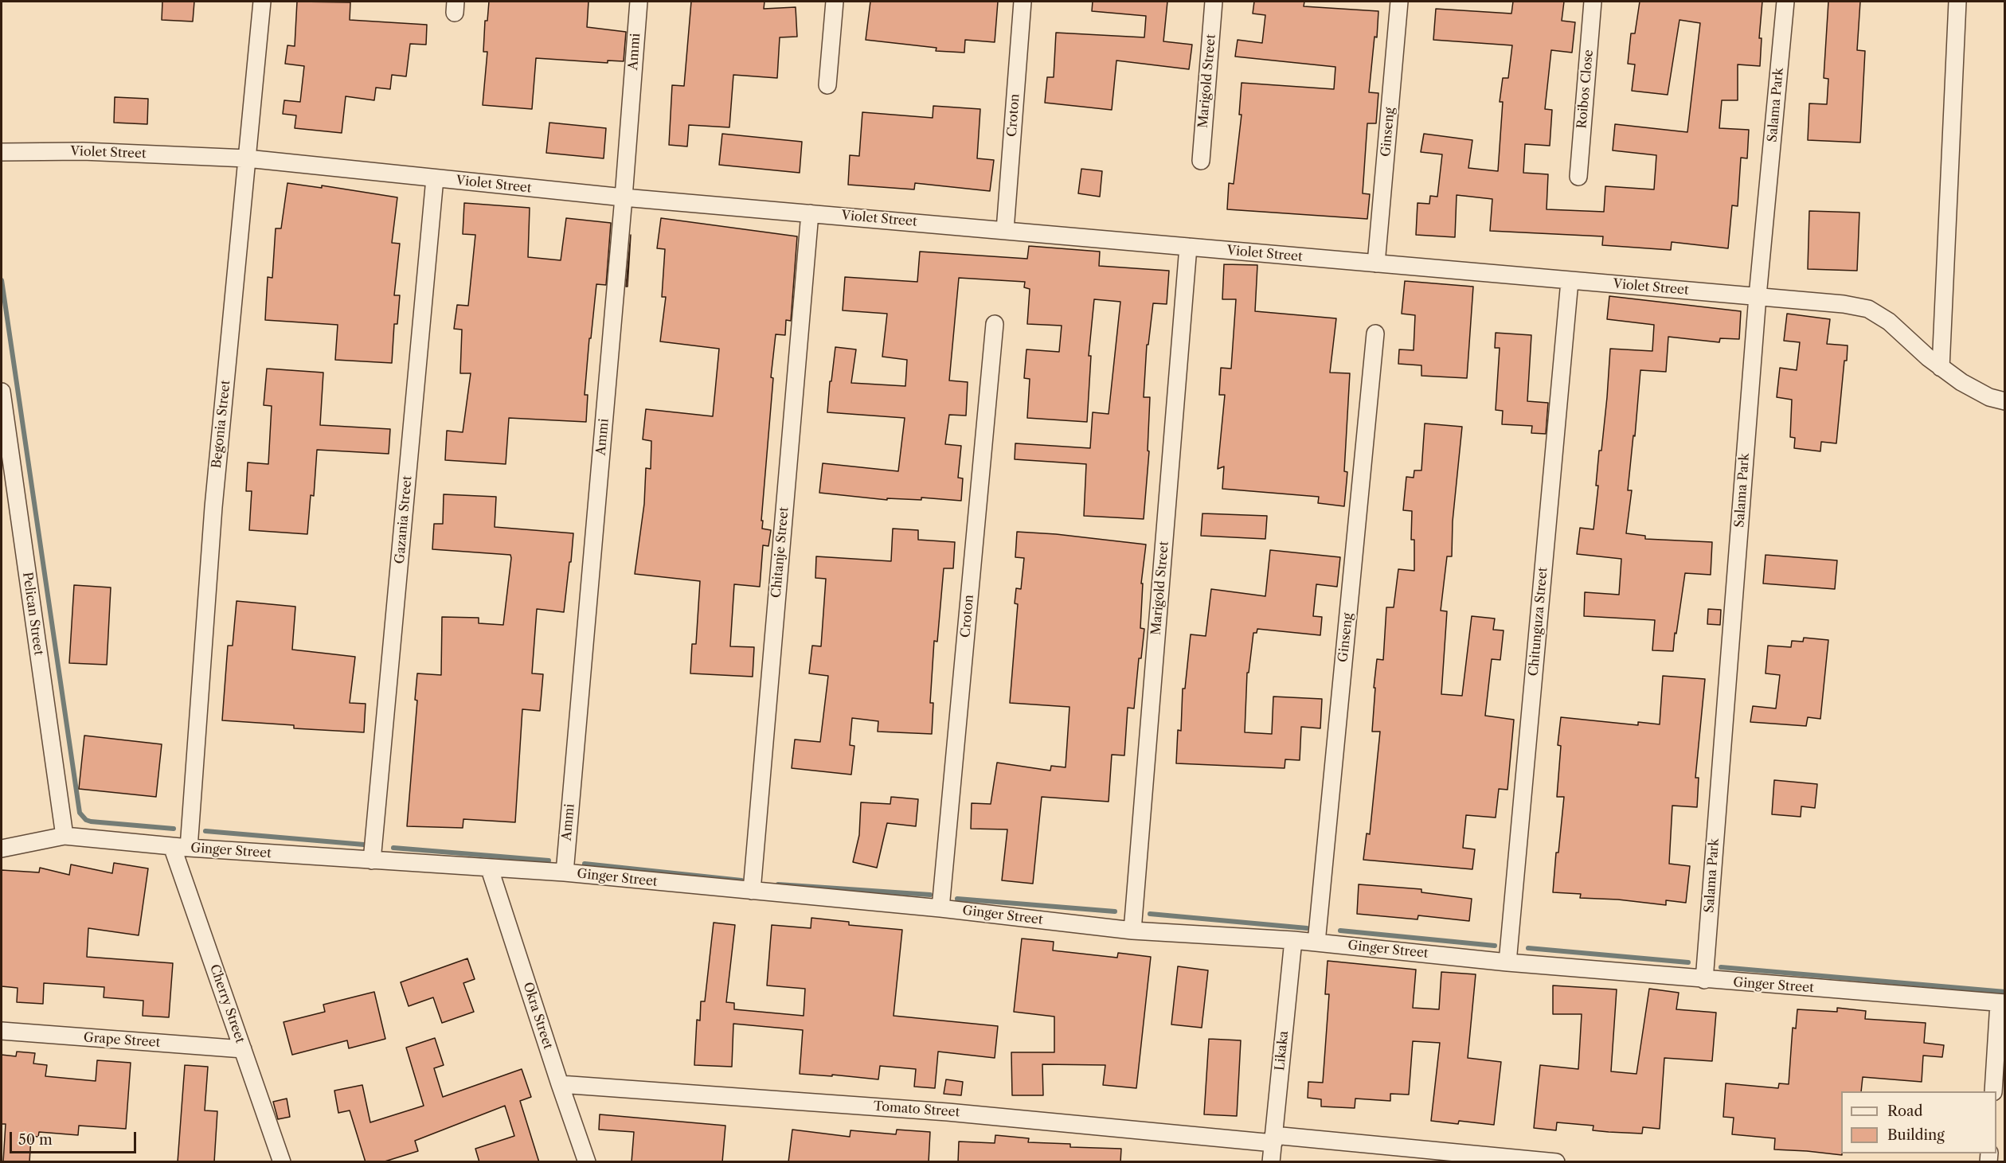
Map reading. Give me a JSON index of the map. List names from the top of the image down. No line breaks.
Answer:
{"streets":{"street":["Ammi","Marigold Street","Roibos Close","Salama Park","Croton","Ginseng","Violet Street","Begonia Street","Gazania Street","Chitanje Street","Pelican Street","Chitunguza Street","Ginger Street","Cherry Street","Okra Street","Grape Street","Likaka","Tomato Street"]},"crossings":[["Ammi","Violet Street"],["Ammi","Ginger Street"],["Marigold Street","Violet Street"],["Marigold Street","Ginger Street"],["Salama Park","Violet Street"],["Salama Park","Ginger Street"],["Croton","Violet Street"],["Croton","Ginger Street"],["Ginseng","Violet Street"],["Ginseng","Ginger Street"],["Violet Street","Begonia Street"],["Violet Street","Gazania Street"],["Violet Street","Chitanje Street"],["Violet Street","Chitunguza Street"],["Begonia Street","Ginger Street"],["Begonia Street","Cherry Street"],["Gazania Street","Ginger Street"],["Chitanje Street","Ginger Street"],["Pelican Street","Ginger Street"],["Chitunguza Street","Ginger Street"],["Ginger Street","Cherry Street"],["Ginger Street","Okra Street"],["Ginger Street","Likaka"],["Cherry Street","Grape Street"],["Okra Street","Tomato Street"],["Likaka","Tomato Street"]],"legend":["Road","Building"],"scale_bar":"50 m"}
